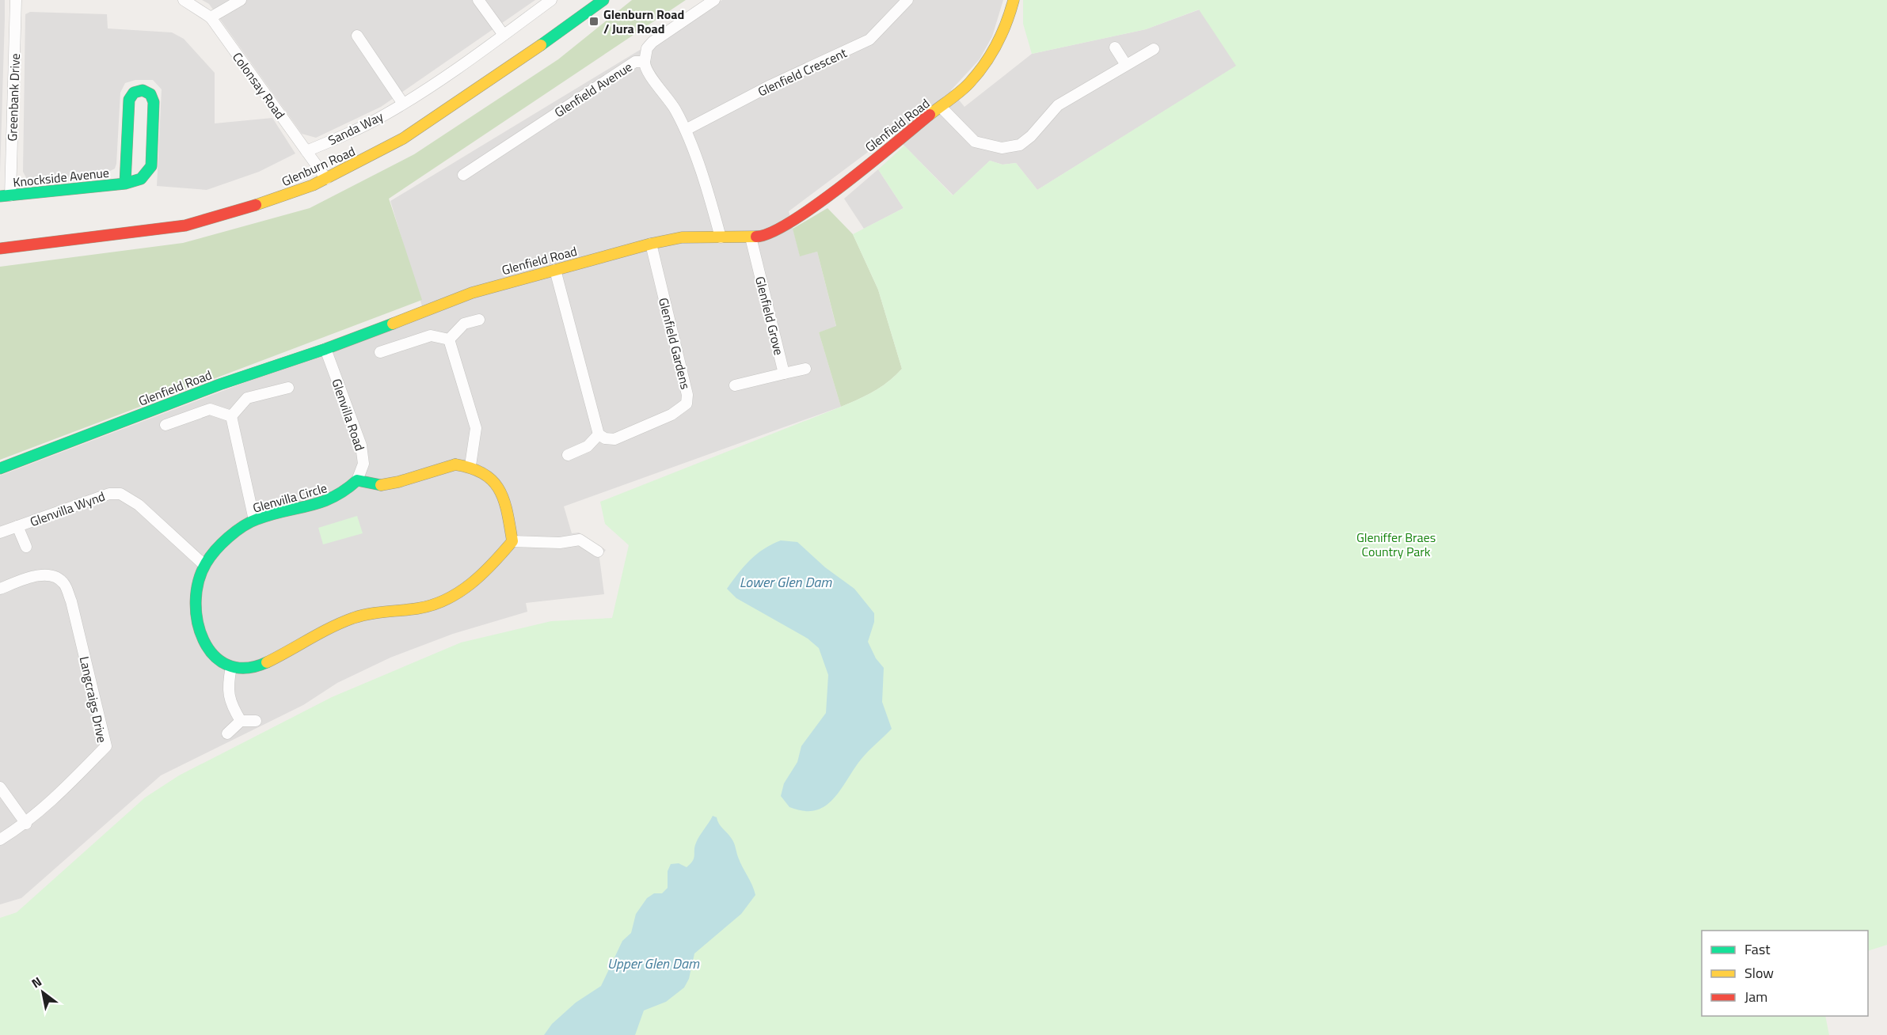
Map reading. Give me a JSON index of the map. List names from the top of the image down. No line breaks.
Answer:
{"streets":{"street":["Glenfield Crescent","Colonsay Road","Glenfield Avenue","Greenbank Drive","Glenfield Road","Sanda Way","Glenburn Road","Knockside Avenue","Glenfield Grove","Glenfield Gardens","Glenvilla Road","Glenvilla Circle","Glenvilla Wynd","Langcraigs Drive"]},"crossings":[["Colonsay Road","Sanda Way"],["Colonsay Road","Glenburn Road"],["Greenbank Drive","Knockside Avenue"],["Glenfield Road","Glenfield Grove"],["Glenfield Road","Glenfield Gardens"],["Glenfield Road","Glenvilla Road"],["Glenvilla Road","Glenvilla Circle"],["Glenvilla Circle","Glenvilla Wynd"]],"water":["Lower Glen Dam","Upper Glen Dam"],"parks":["Gleniffer Braes Country Park"],"places":{"transit":["Glenburn Road / Jura Road"]},"legend":["Fast","Slow","Jam"],"north":"top left"}
